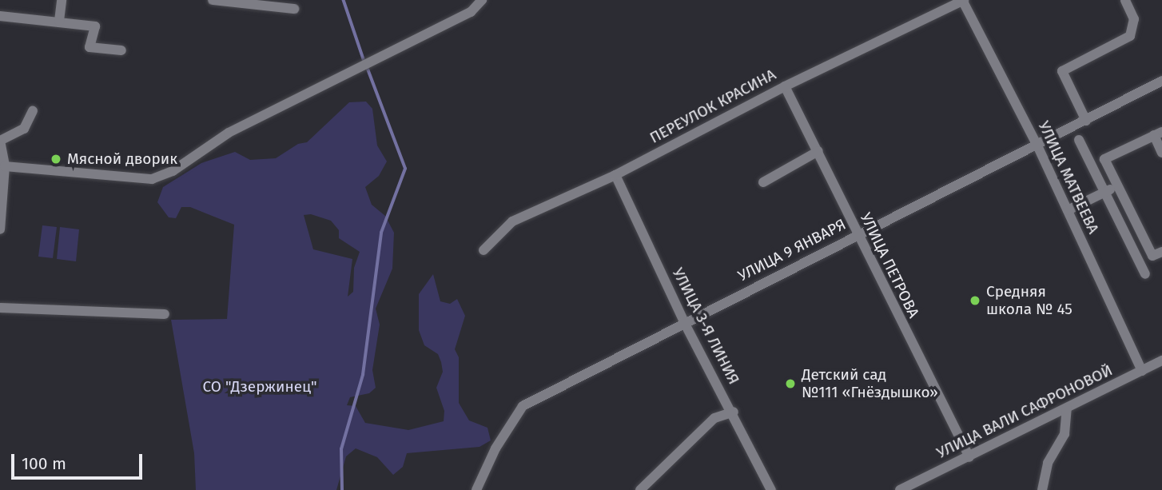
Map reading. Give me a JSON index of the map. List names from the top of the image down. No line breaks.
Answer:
{"streets":{"street":["ПЕРЕУЛОК КРАСИНА","УЛИЦА МАТВЕЕВА","УЛИЦА 9 ЯНВАРЯ","УЛИЦА ПЕТРОВА","УЛИЦА 3-Я ЛИНИЯ","УЛИЦА ВАЛИ САФРОНОВОЙ"]},"crossings":[["ПЕРЕУЛОК КРАСИНА","УЛИЦА МАТВЕЕВА"],["ПЕРЕУЛОК КРАСИНА","УЛИЦА ПЕТРОВА"],["ПЕРЕУЛОК КРАСИНА","УЛИЦА 3-Я ЛИНИЯ"],["УЛИЦА МАТВЕЕВА","УЛИЦА 9 ЯНВАРЯ"],["УЛИЦА МАТВЕЕВА","УЛИЦА ВАЛИ САФРОНОВОЙ"],["УЛИЦА 9 ЯНВАРЯ","УЛИЦА ПЕТРОВА"],["УЛИЦА 9 ЯНВАРЯ","УЛИЦА 3-Я ЛИНИЯ"],["УЛИЦА ПЕТРОВА","УЛИЦА ВАЛИ САФРОНОВОЙ"]],"parks":["СО \"Дзержинец\""],"places":["Мясной дворик","Средняя школа № 45","Детский сад №111 «Гнёздышко»"],"scale_bar":"100 m"}
